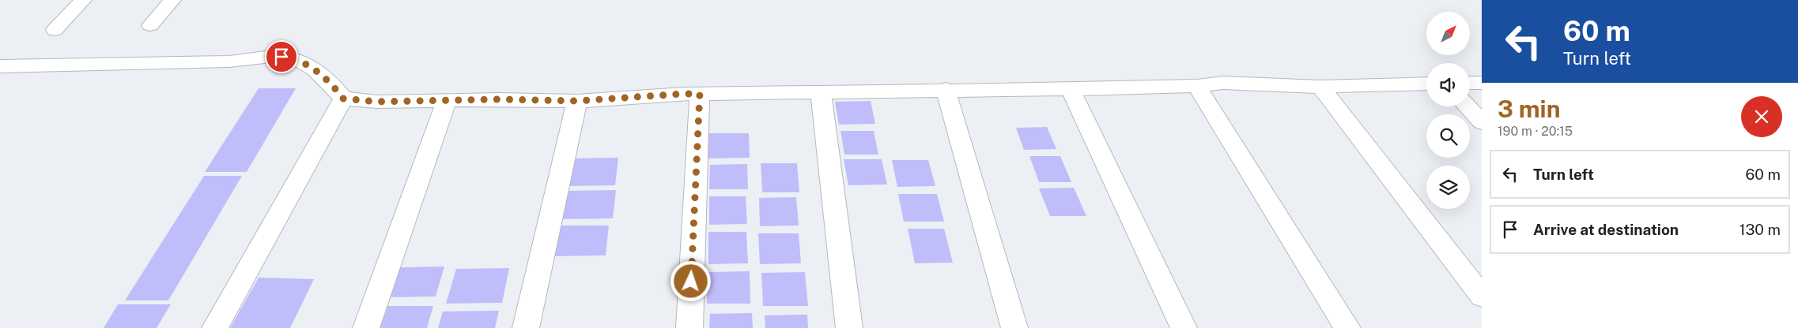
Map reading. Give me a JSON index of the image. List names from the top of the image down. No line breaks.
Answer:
{"north":"top right","page":{"turn":["60 m","Turn left"],"heading":["3 min","190 m · 20:15"],"list":[{"name":"Turn left","value":"60 m"},{"name":"Arrive at destination","value":"130 m"}]}}
